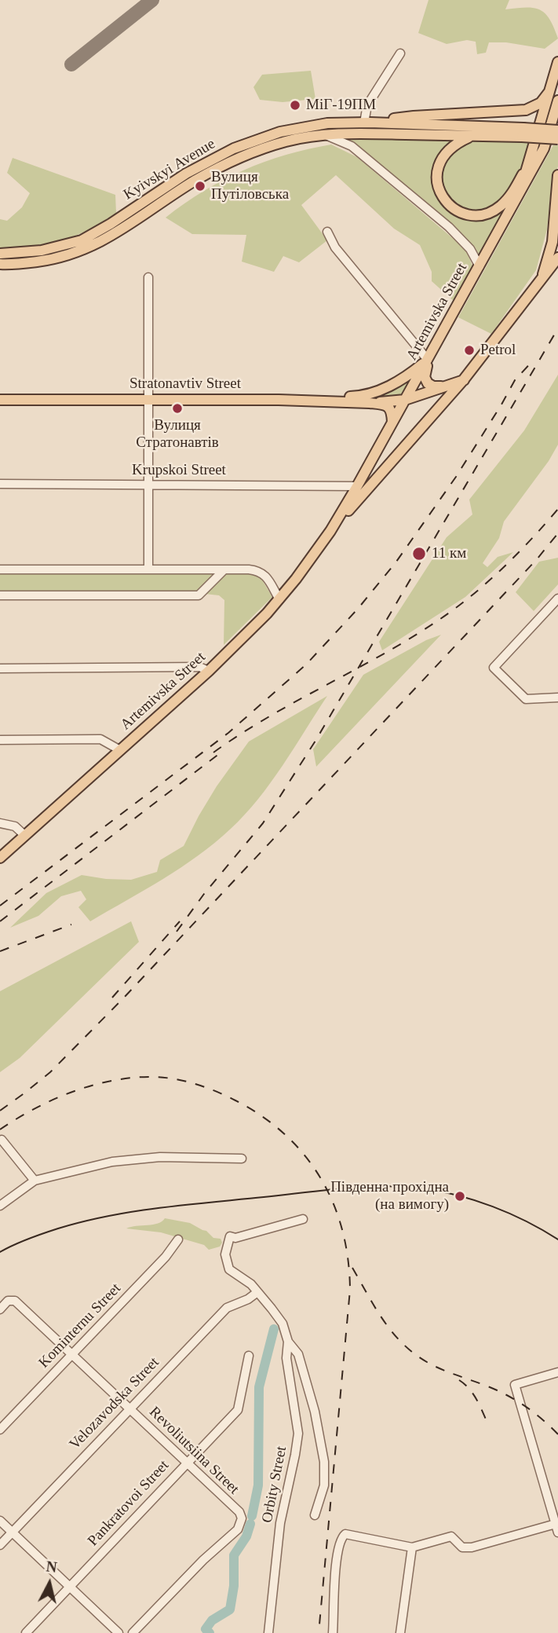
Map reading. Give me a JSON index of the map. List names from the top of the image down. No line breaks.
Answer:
{"streets":{"main road":["Kyivskyi Avenue","Artemivska Street","Stratonavtiv Street"],"street":["Krupskoi Street","Kominternu Street","Velozavodska Street","Revoliutsiina Street","Orbity Street","Pankratovoi Street"]},"crossings":[["Artemivska Street","Krupskoi Street"],["Kominternu Street","Revoliutsiina Street"],["Velozavodska Street","Revoliutsiina Street"],["Revoliutsiina Street","Pankratovoi Street"]],"places":["МіГ-19ПМ","Вулиця Путіловська","Petrol","Вулиця Стратонавтів","11 км","Південна прохідна (на вимогу)"],"north":"top"}
